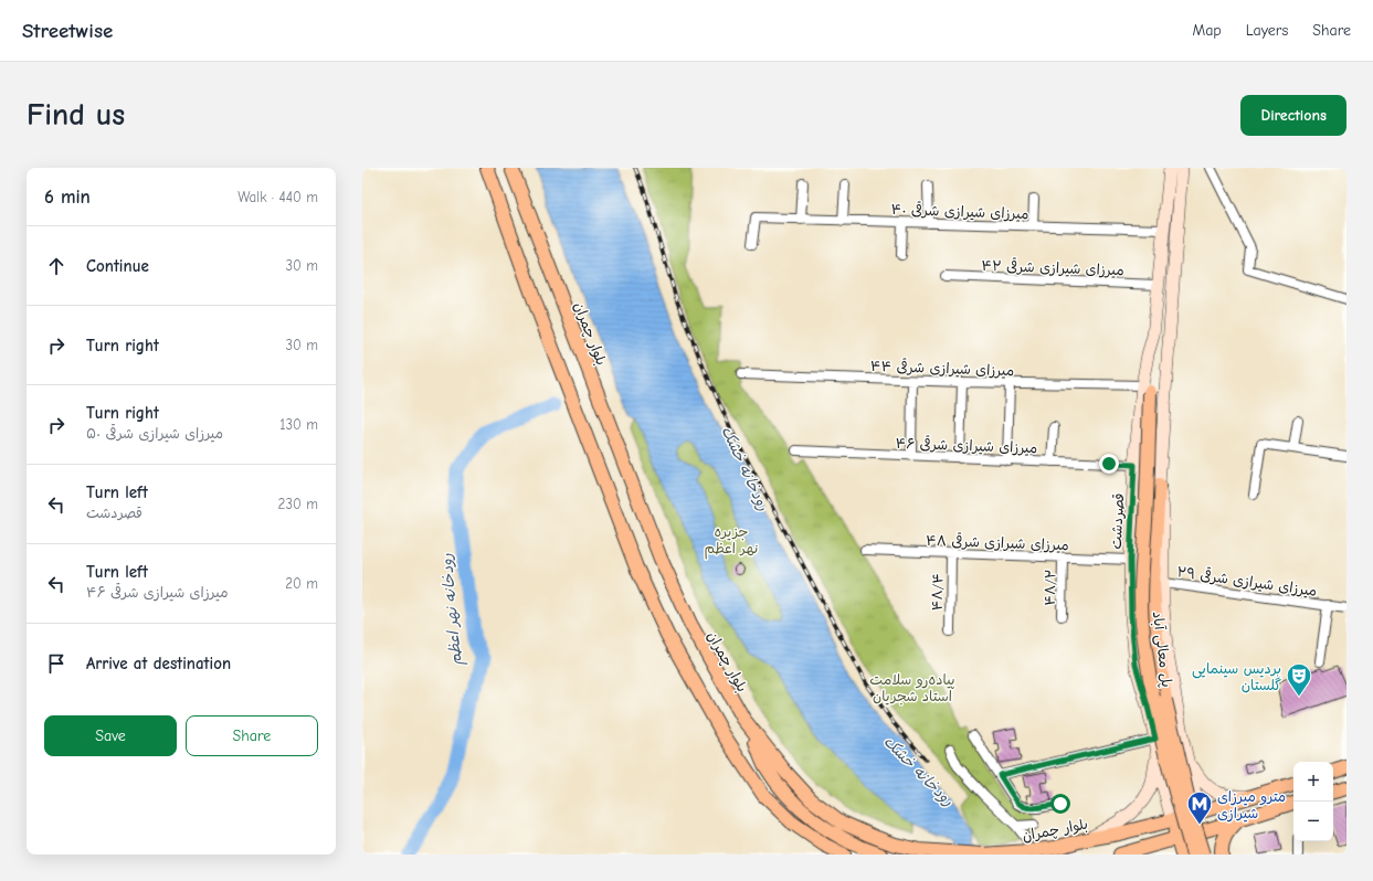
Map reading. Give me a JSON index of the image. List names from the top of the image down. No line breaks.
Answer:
{"streets":{"main road":["بلوار چمران","قصردشت","پل معالی آباد"],"street":["۴۰ میرزای شیرازی شرقی","۴۲ میرزای شیرازی شرقی","۴۴ میرزای شیرازی شرقی","۴۶ میرزای شیرازی شرقی","۴۸ میرزای شیرازی شرقی","۲۹ میرزای شیرازی شرقی","۴۸/۲","۴۸/۴"]},"crossings":[["۴۲ میرزای شیرازی شرقی","پل معالی آباد"],["بلوار چمران","قصردشت"],["۴۴ میرزای شیرازی شرقی","قصردشت"],["۴۴ میرزای شیرازی شرقی","پل معالی آباد"],["۴۶ میرزای شیرازی شرقی","قصردشت"],["قصردشت","۴۸ میرزای شیرازی شرقی"],["قصردشت","پل معالی آباد"],["۴۸ میرزای شیرازی شرقی","۴۸/۲"],["۴۸ میرزای شیرازی شرقی","۴۸/۴"]],"water":["رودخانه خشک","رودخانه نهر اعظم"],"parks":["جزیره نهر اعظم","پیاده‌رو سلامت استاد شجریان"],"places":{"theatre":["پردیس سینمایی گلستان"],"metro station":["مترو میرزای شیرازی"]},"page":{"header":"Streetwise","nav":["Map","Layers","Share"],"buttons":["Directions",["Save","Share"]],"title":"Find us","heading":["6 min","Walk · 440 m"],"list":[["Continue","30 m"],["Turn right","30 m"],["Turn right","۵۰ میرزای شیرازی شرقی","130 m"],["Turn left","قصردشت","230 m"],["Turn left","۴۶ میرزای شیرازی شرقی","20 m"],"Arrive at destination"],"map_buttons":["+","−"]}}
